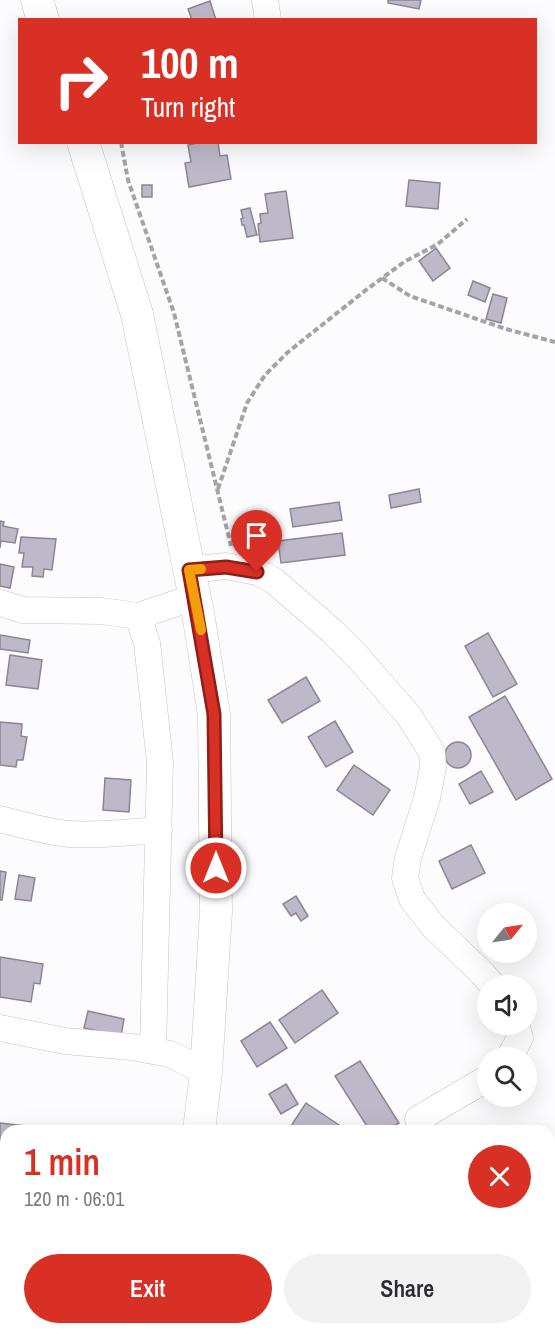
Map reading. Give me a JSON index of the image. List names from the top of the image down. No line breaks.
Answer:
{"north":"top right","page":{"turn":["100 m","Turn right"],"heading":["1 min","120 m · 06:01"],"buttons":["Exit","Share"]}}
